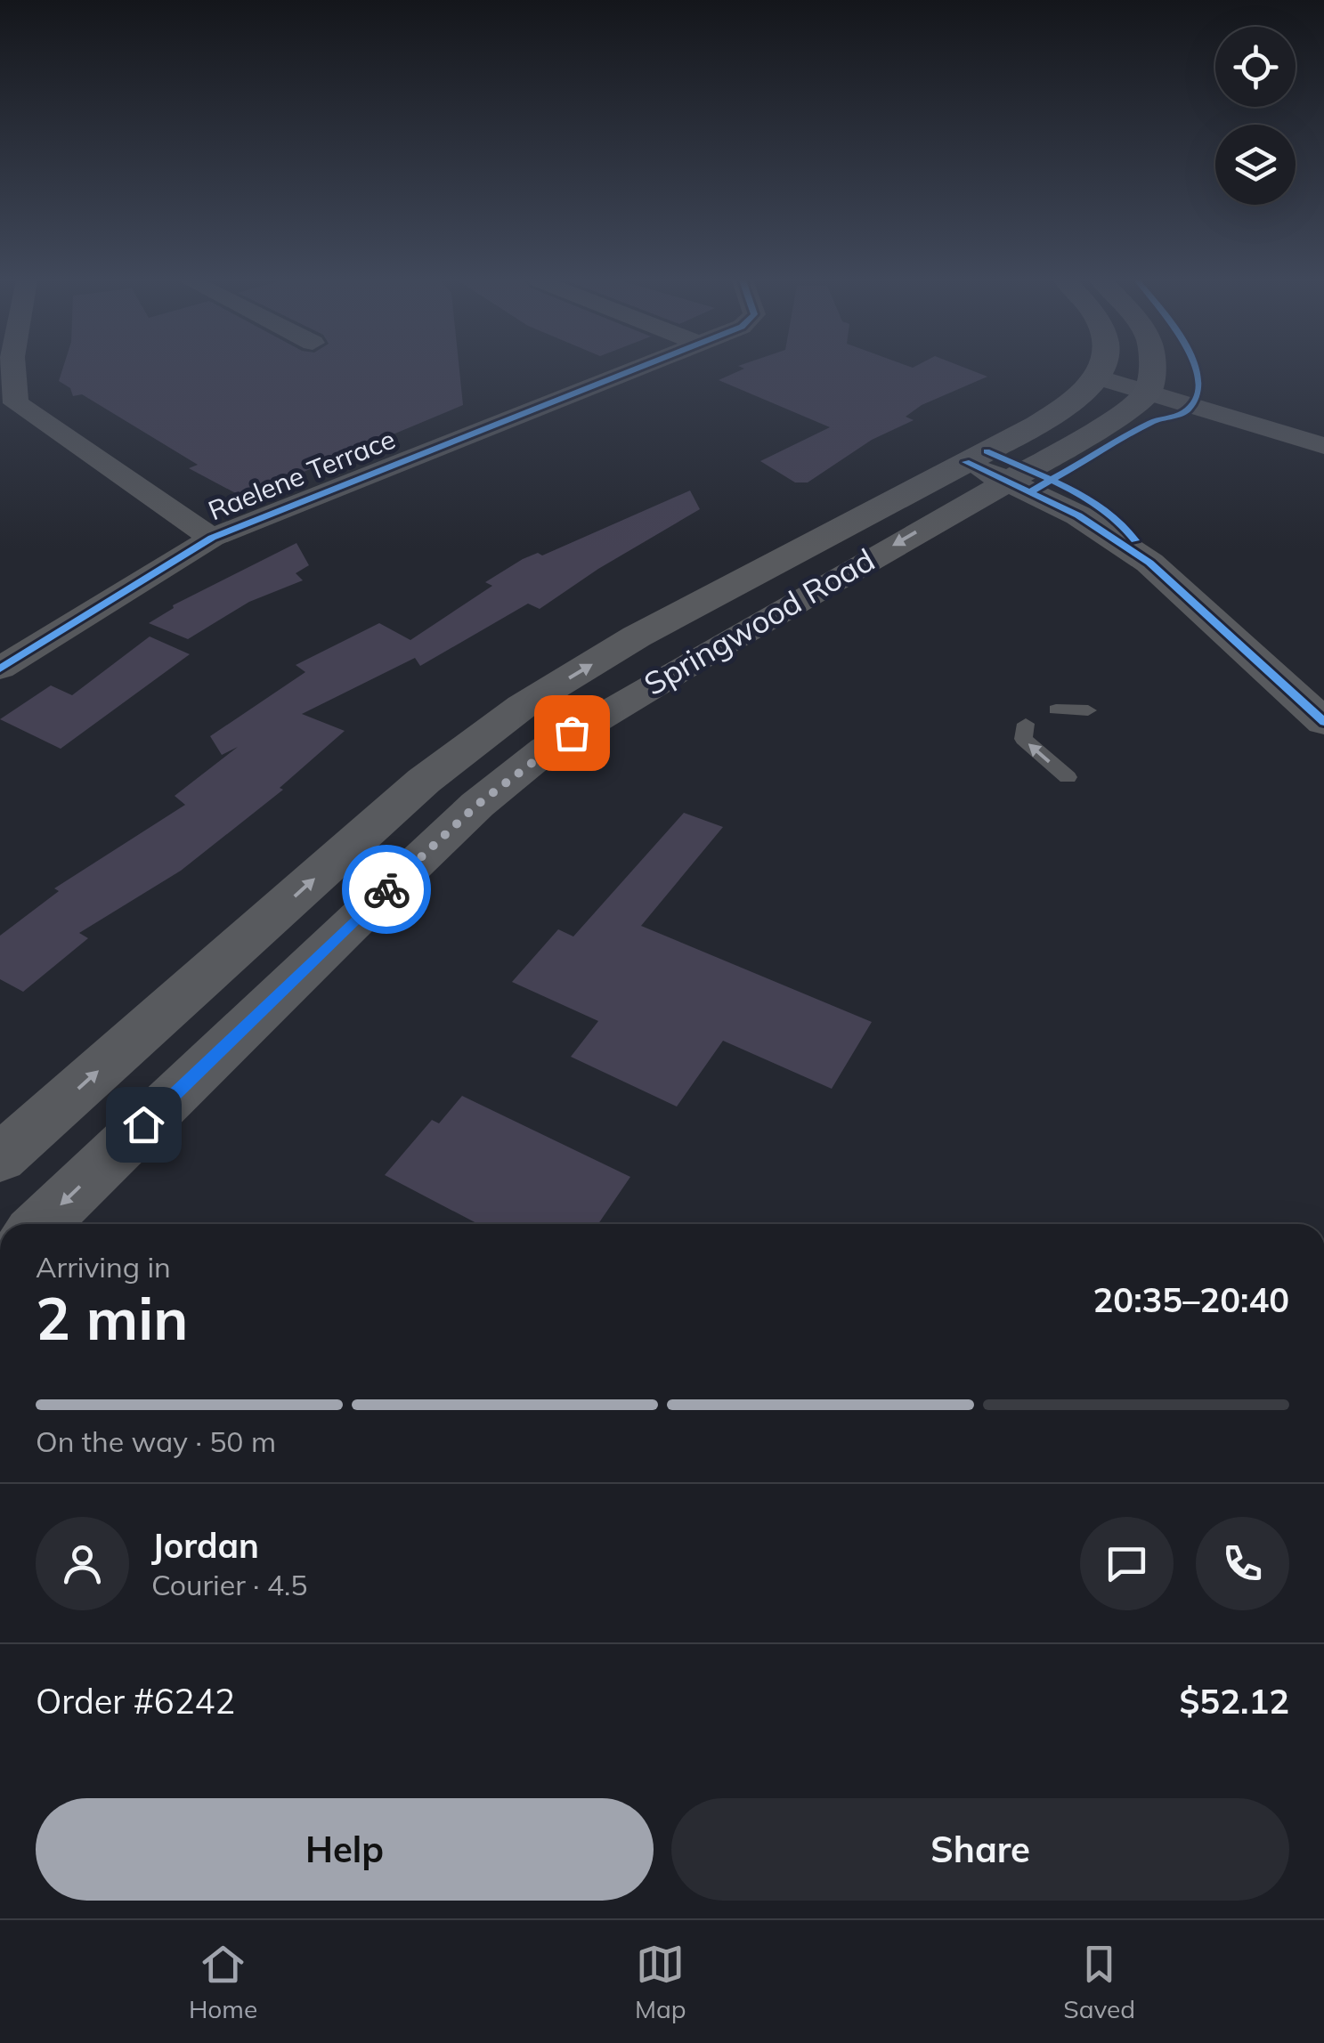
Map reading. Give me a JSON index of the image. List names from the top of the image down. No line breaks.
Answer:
{"streets":{"main road":["Springwood Road"],"street":["Raelene Terrace"]},"page":{"heading":["2 min","Arriving in","20:35–20:40"],"panel":["Jordan","Courier · 4.5","Order #6242","$52.12"],"bar":"On the way · 50 m","buttons":["Help","Share"],"tabs":["Home","Map","Saved"]}}
